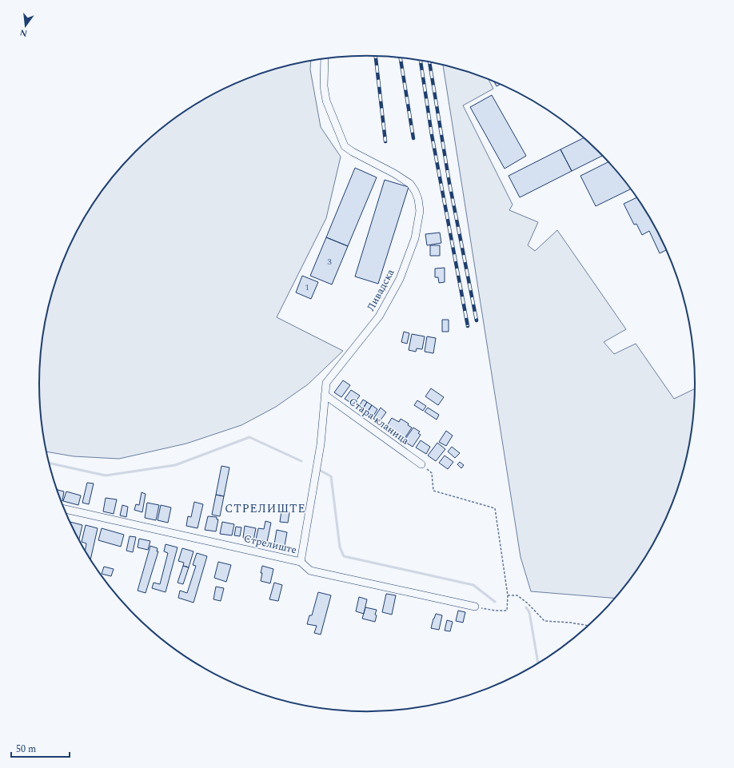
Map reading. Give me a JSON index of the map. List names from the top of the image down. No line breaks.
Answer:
{"streets":{"street":["Ливадска","Стара кланица","Стрелиште"]},"crossings":[["Ливадска","Стара кланица"],["Ливадска","Стрелиште"]],"districts":["СТРЕЛИШТЕ"],"house_numbers":["3","1"],"scale_bar":"50 m","north":"bottom"}
